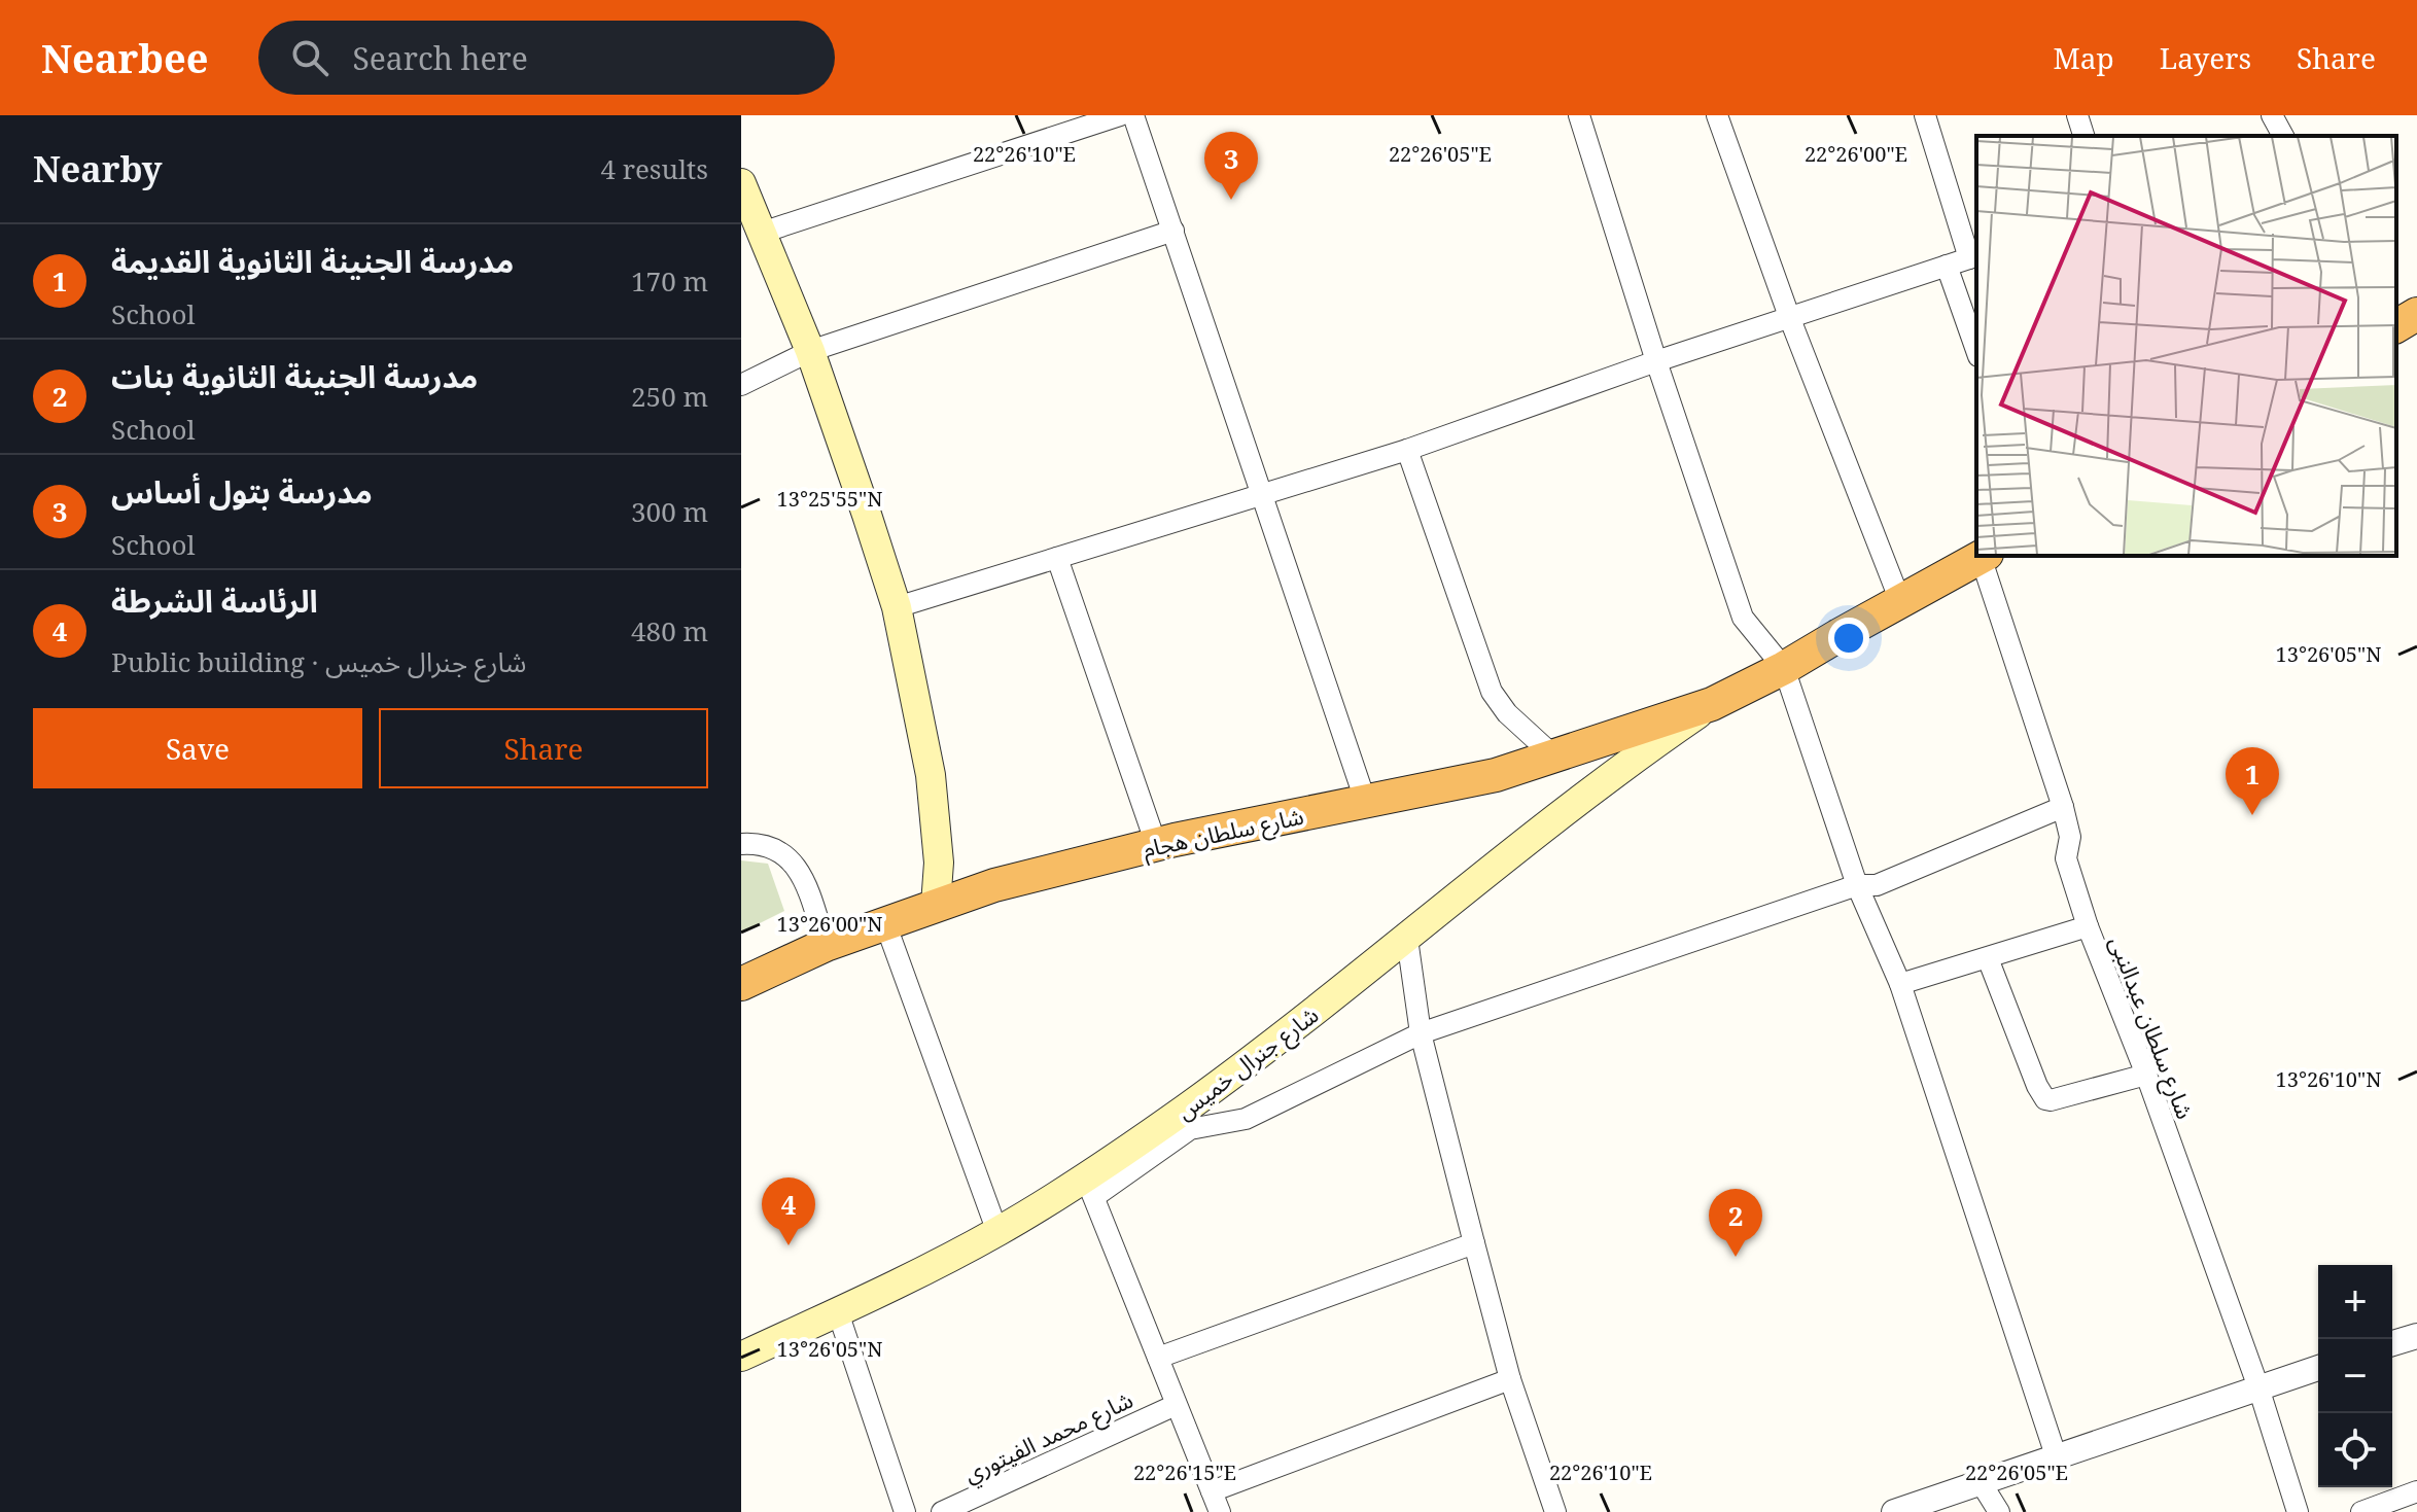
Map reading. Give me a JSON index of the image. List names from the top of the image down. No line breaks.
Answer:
{"streets":{"highway":["شارع سلطان هجام"],"main road":["شارع جنرال خميس"],"street":["شارع سلطان عبدالنبى","شارع محمد الفيتوري"]},"crossings":[["شارع سلطان هجام","شارع سلطان عبدالنبى"],["شارع سلطان هجام","شارع جنرال خميس"]],"page":{"header":"Nearbee","search":"Search here","nav":["Map","Layers","Share"],"heading":["Nearby","4 results"],"pins":["3","1","4","2"],"list":[{"mark":"1","name":"مدرسة الجنينة الثانوية القديمة","note":"School","value":"170 m"},{"mark":"2","name":"مدرسة الجنينة الثانوية بنات","note":"School","value":"250 m"},{"mark":"3","name":"مدرسة بتول أساس","note":"School","value":"300 m"},{"mark":"4","name":"الرئاسة الشرطة","note":"Public building · شارع جنرال خميس","value":"480 m"}],"buttons":["Save","Share"],"map_buttons":["+","−"]},"coordinates":["22°26'10\"E","22°26'05\"E","22°26'00\"E","13°25'55\"N","13°26'05\"N","13°26'00\"N","13°26'10\"N","22°26'15\"E"]}
